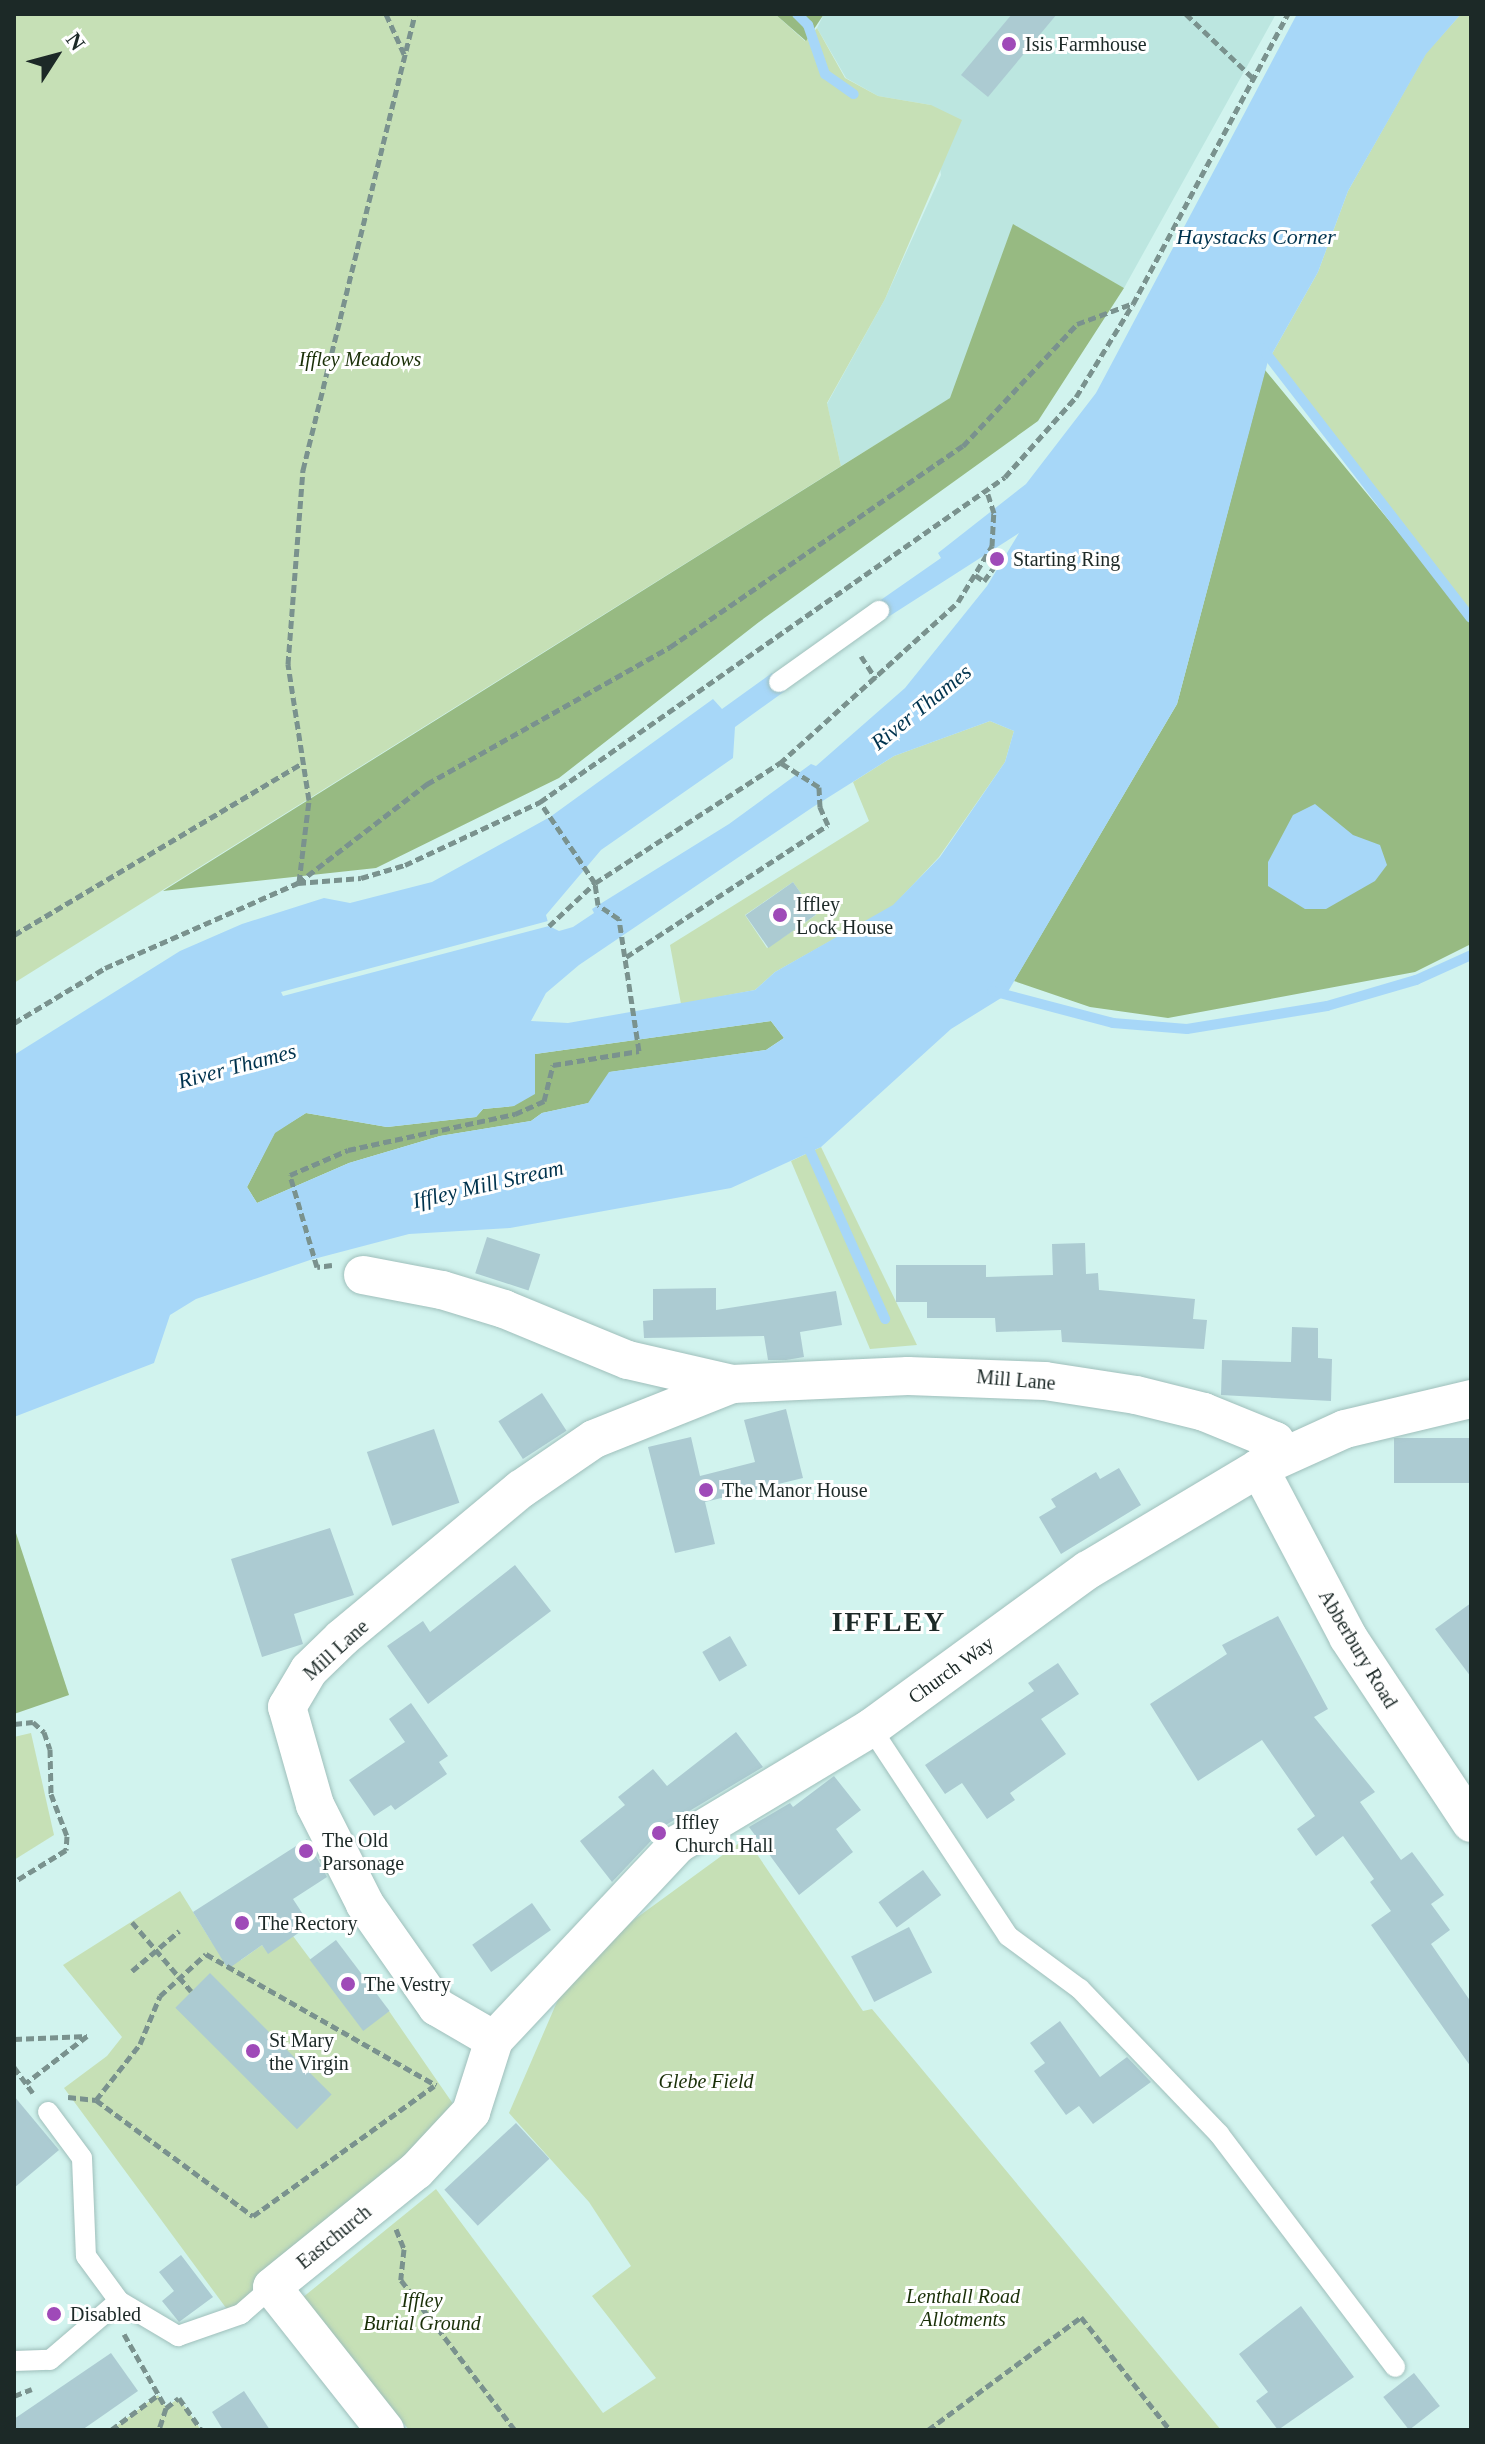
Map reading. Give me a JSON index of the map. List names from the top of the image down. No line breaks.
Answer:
{"streets":{"street":["Mill Lane","Abberbury Road","Church Way","Eastchurch"]},"crossings":[["Mill Lane","Abberbury Road"],["Mill Lane","Church Way"],["Mill Lane","Eastchurch"],["Abberbury Road","Church Way"],["Church Way","Eastchurch"]],"districts":["IFFLEY"],"water":["Haystacks Corner","River Thames","Iffley Mill Stream"],"parks":["Iffley Meadows","Glebe Field","Lenthall Road Allotments","Iffley Burial Ground"],"places":["Isis Farmhouse","Starting Ring","Iffley Lock House","The Manor House","Iffley Church Hall","The Old Parsonage","The Rectory","The Vestry","St Mary the Virgin","Disabled"],"north":"top right"}
